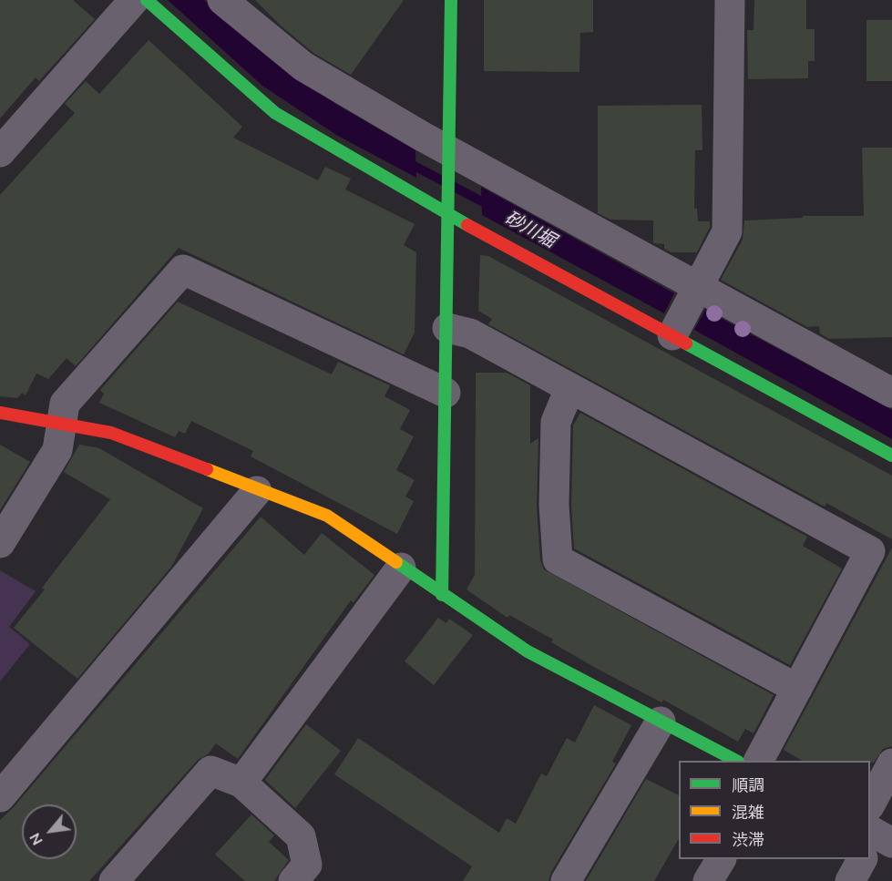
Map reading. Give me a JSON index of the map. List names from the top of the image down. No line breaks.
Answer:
{"water":["砂川堀"],"legend":["順調","混雑","渋滞"],"north":"bottom left"}
